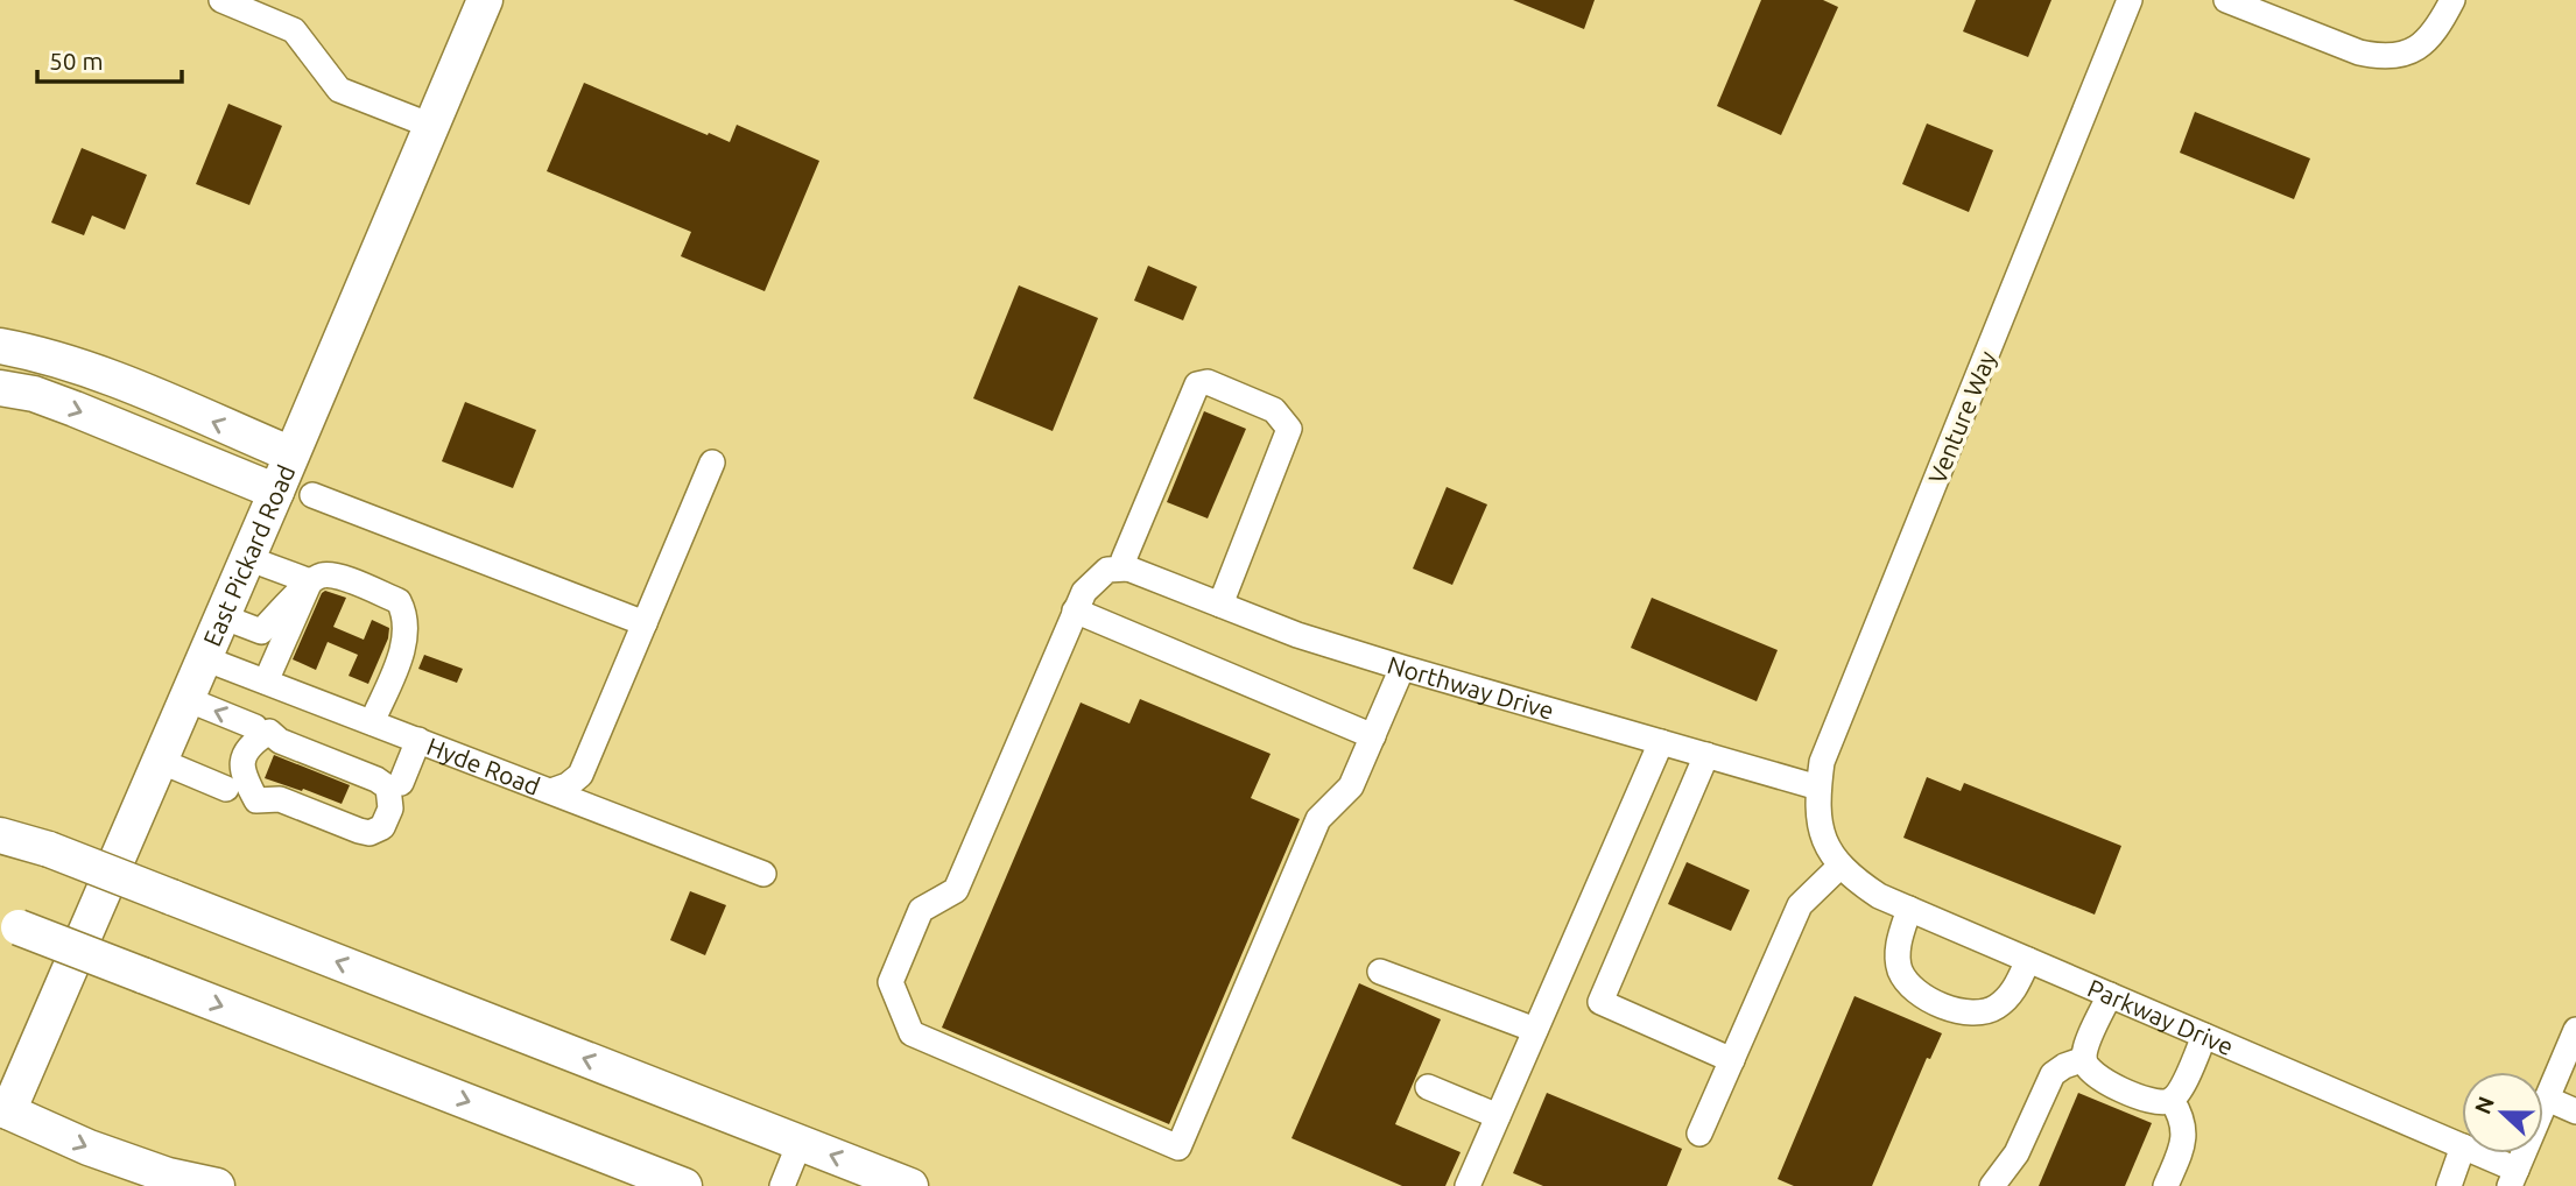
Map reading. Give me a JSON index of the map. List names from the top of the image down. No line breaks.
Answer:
{"streets":{"highway":["East Pickard Road"],"street":["Venture Way","Northway Drive","Hyde Road","Parkway Drive"]},"crossings":[["Venture Way","Northway Drive"],["Venture Way","Parkway Drive"],["East Pickard Road","Hyde Road"]],"scale_bar":"50 m","north":"left"}
